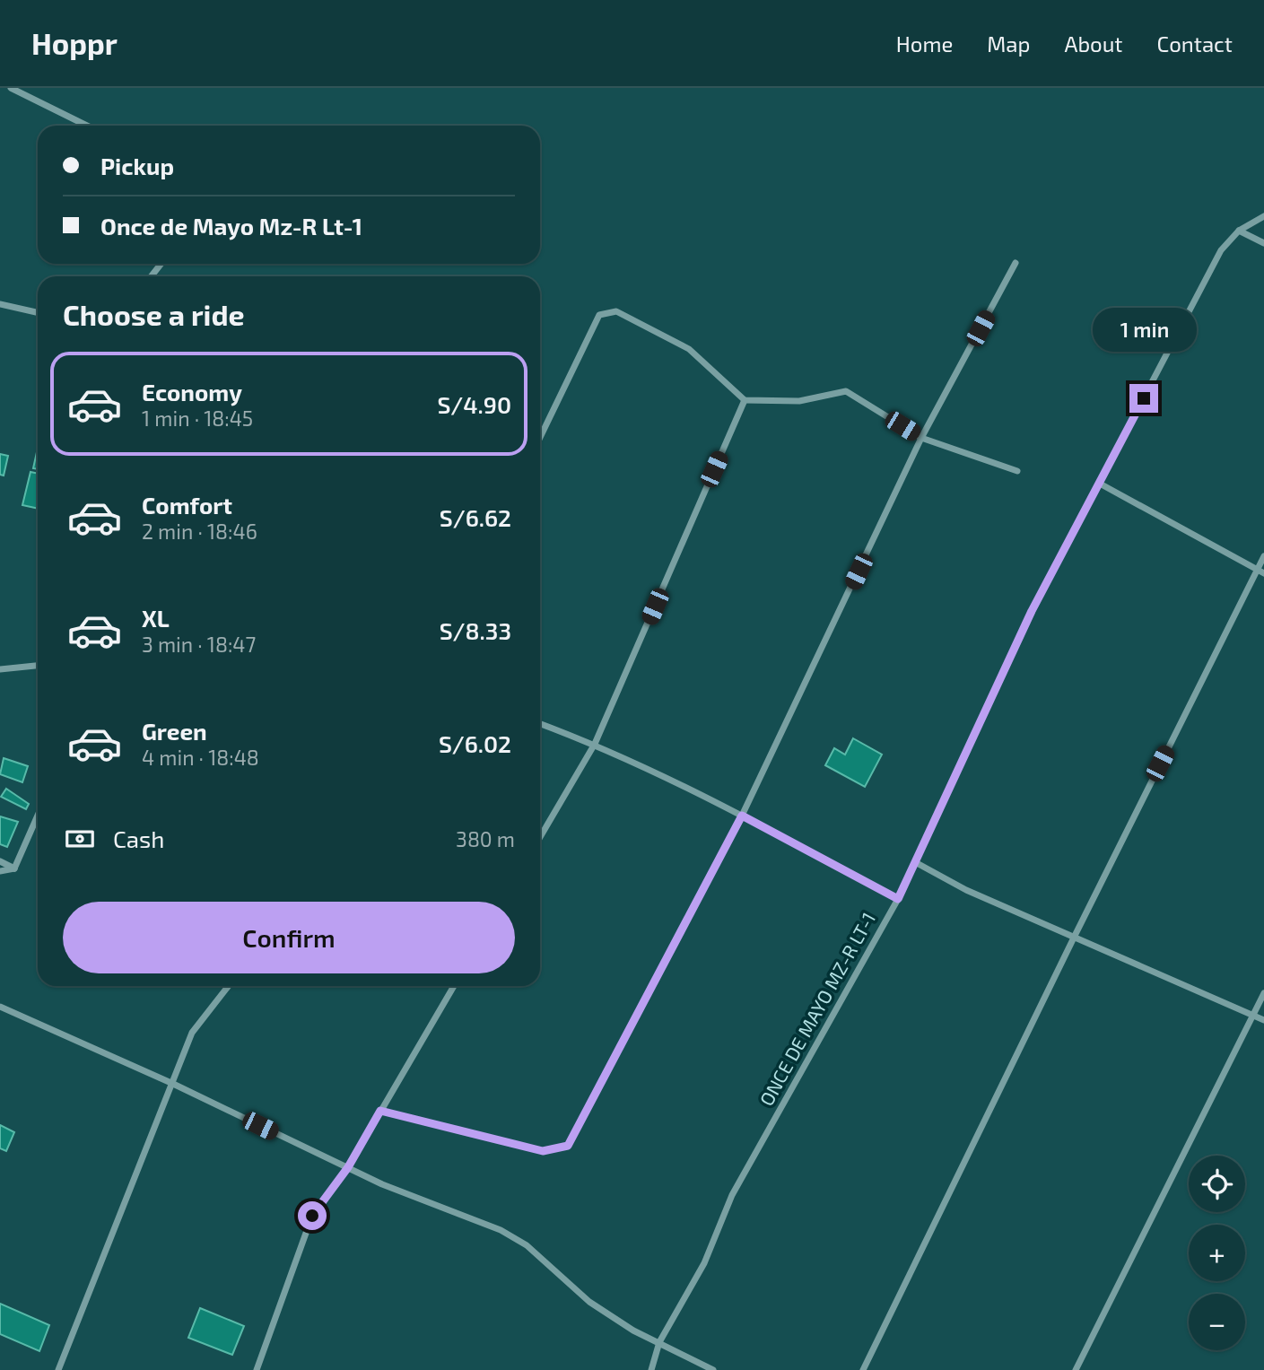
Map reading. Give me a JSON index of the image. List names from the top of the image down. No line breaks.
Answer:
{"streets":{"street":["ONCE DE MAYO MZ-R LT-1"]},"page":{"header":"Hoppr","nav":["Home","Map","About","Contact"],"banner":["Pickup","Once de Mayo Mz-R Lt-1"],"heading":"Choose a ride","bubble":"1 min","list":[{"name":"Economy","note":"1 min · 18:45","value":"S/4.90"},{"name":"Comfort","note":"2 min · 18:46","value":"S/6.62"},{"name":"XL","note":"3 min · 18:47","value":"S/8.33"},{"name":"Green","note":"4 min · 18:48","value":"S/6.02"}],"pay":["Cash","380 m"],"buttons":"Confirm","map_buttons":["+","−"]}}
